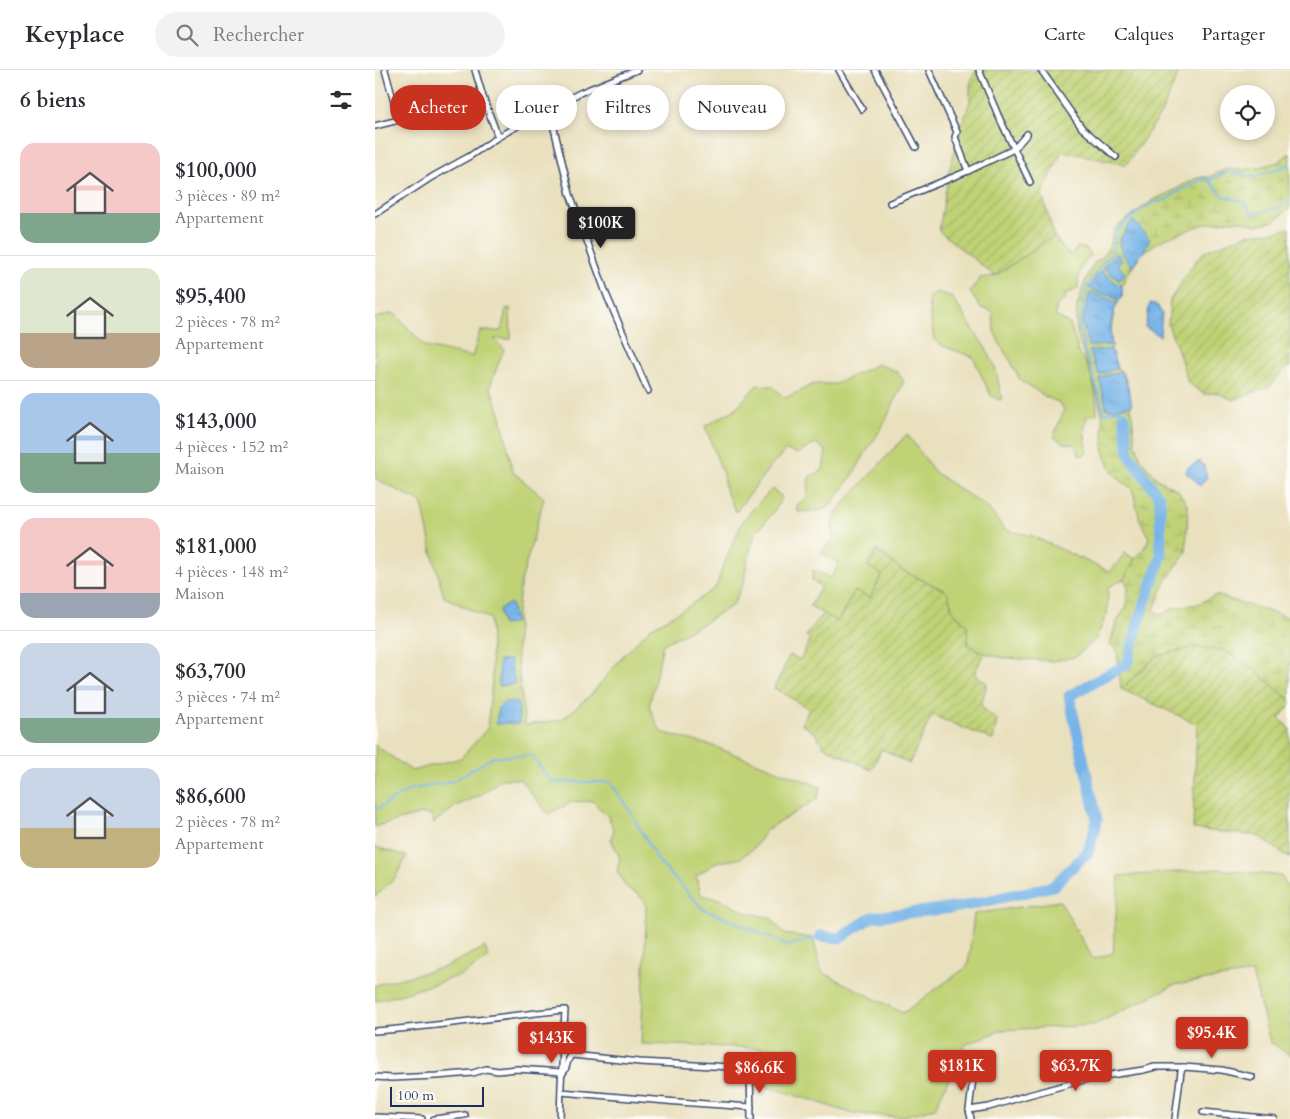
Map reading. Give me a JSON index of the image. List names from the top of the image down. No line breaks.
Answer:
{"scale_bar":"100 m","page":{"header":"Keyplace","search":"Rechercher","nav":["Carte","Calques","Partager"],"heading":"6 biens","chip":["Acheter","Louer","Filtres","Nouveau"],"list":[{"name":"$100,000","note":"3 pièces · 89 m² · Appartement"},{"name":"$95,400","note":"2 pièces · 78 m² · Appartement"},{"name":"$143,000","note":"4 pièces · 152 m² · Maison"},{"name":"$181,000","note":"4 pièces · 148 m² · Maison"},{"name":"$63,700","note":"3 pièces · 74 m² · Appartement"},{"name":"$86,600","note":"2 pièces · 78 m² · Appartement"}],"price":["$100K","$95.4K","$143K","$181K","$63.7K","$86.6K"],"scale":"100 m"}}
